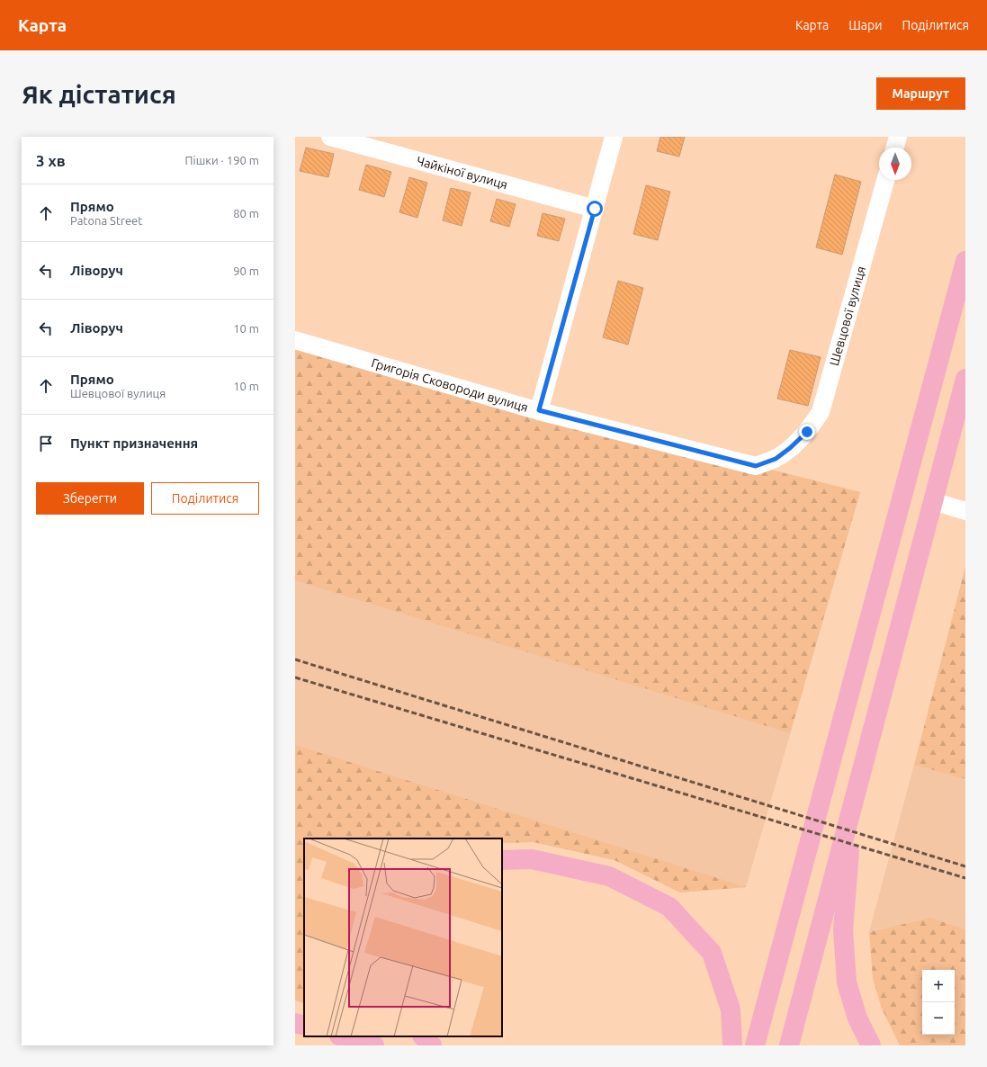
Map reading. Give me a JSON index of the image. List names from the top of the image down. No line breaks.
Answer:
{"streets":{"street":["Чайкіної вулиця","Шевцової вулиця","Григорія Сковороди вулиця"]},"crossings":[["Шевцової вулиця","Григорія Сковороди вулиця"]],"north":"bottom","page":{"header":"Карта","nav":["Карта","Шари","Поділитися"],"buttons":["Маршрут",["Зберегти","Поділитися"]],"title":"Як дістатися","heading":["3 хв","Пішки · 190 m"],"list":[["Прямо","Patona Street","80 m"],["Ліворуч","90 m"],["Ліворуч","10 m"],["Прямо","Шевцової вулиця","10 m"],"Пункт призначення"],"map_buttons":["+","−"]}}
